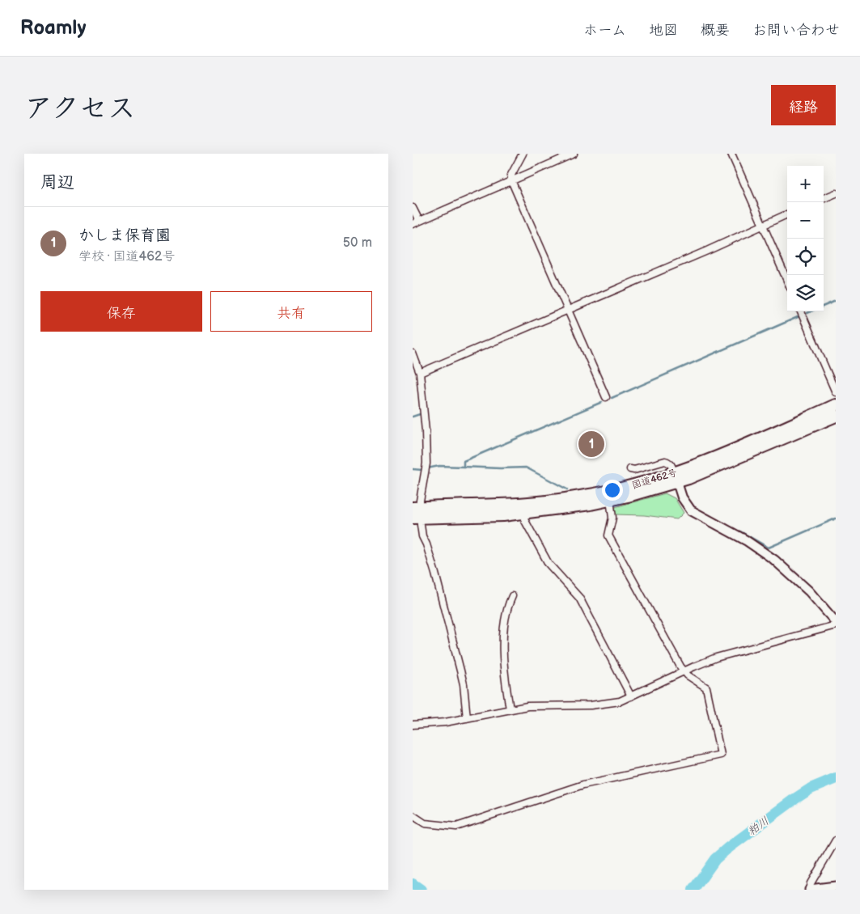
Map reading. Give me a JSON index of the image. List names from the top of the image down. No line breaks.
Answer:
{"streets":{"highway":["国道462号"]},"water":["粕川"],"page":{"header":"Roamly","nav":["ホーム","地図","概要","お問い合わせ"],"title":"アクセス","buttons":["経路",["保存","共有"]],"heading":"周辺","map_buttons":["+","−"],"list":[{"mark":"1","name":"かしま保育園","note":"学校 · 国道462号","value":"50 m"}],"pins":"1"}}
